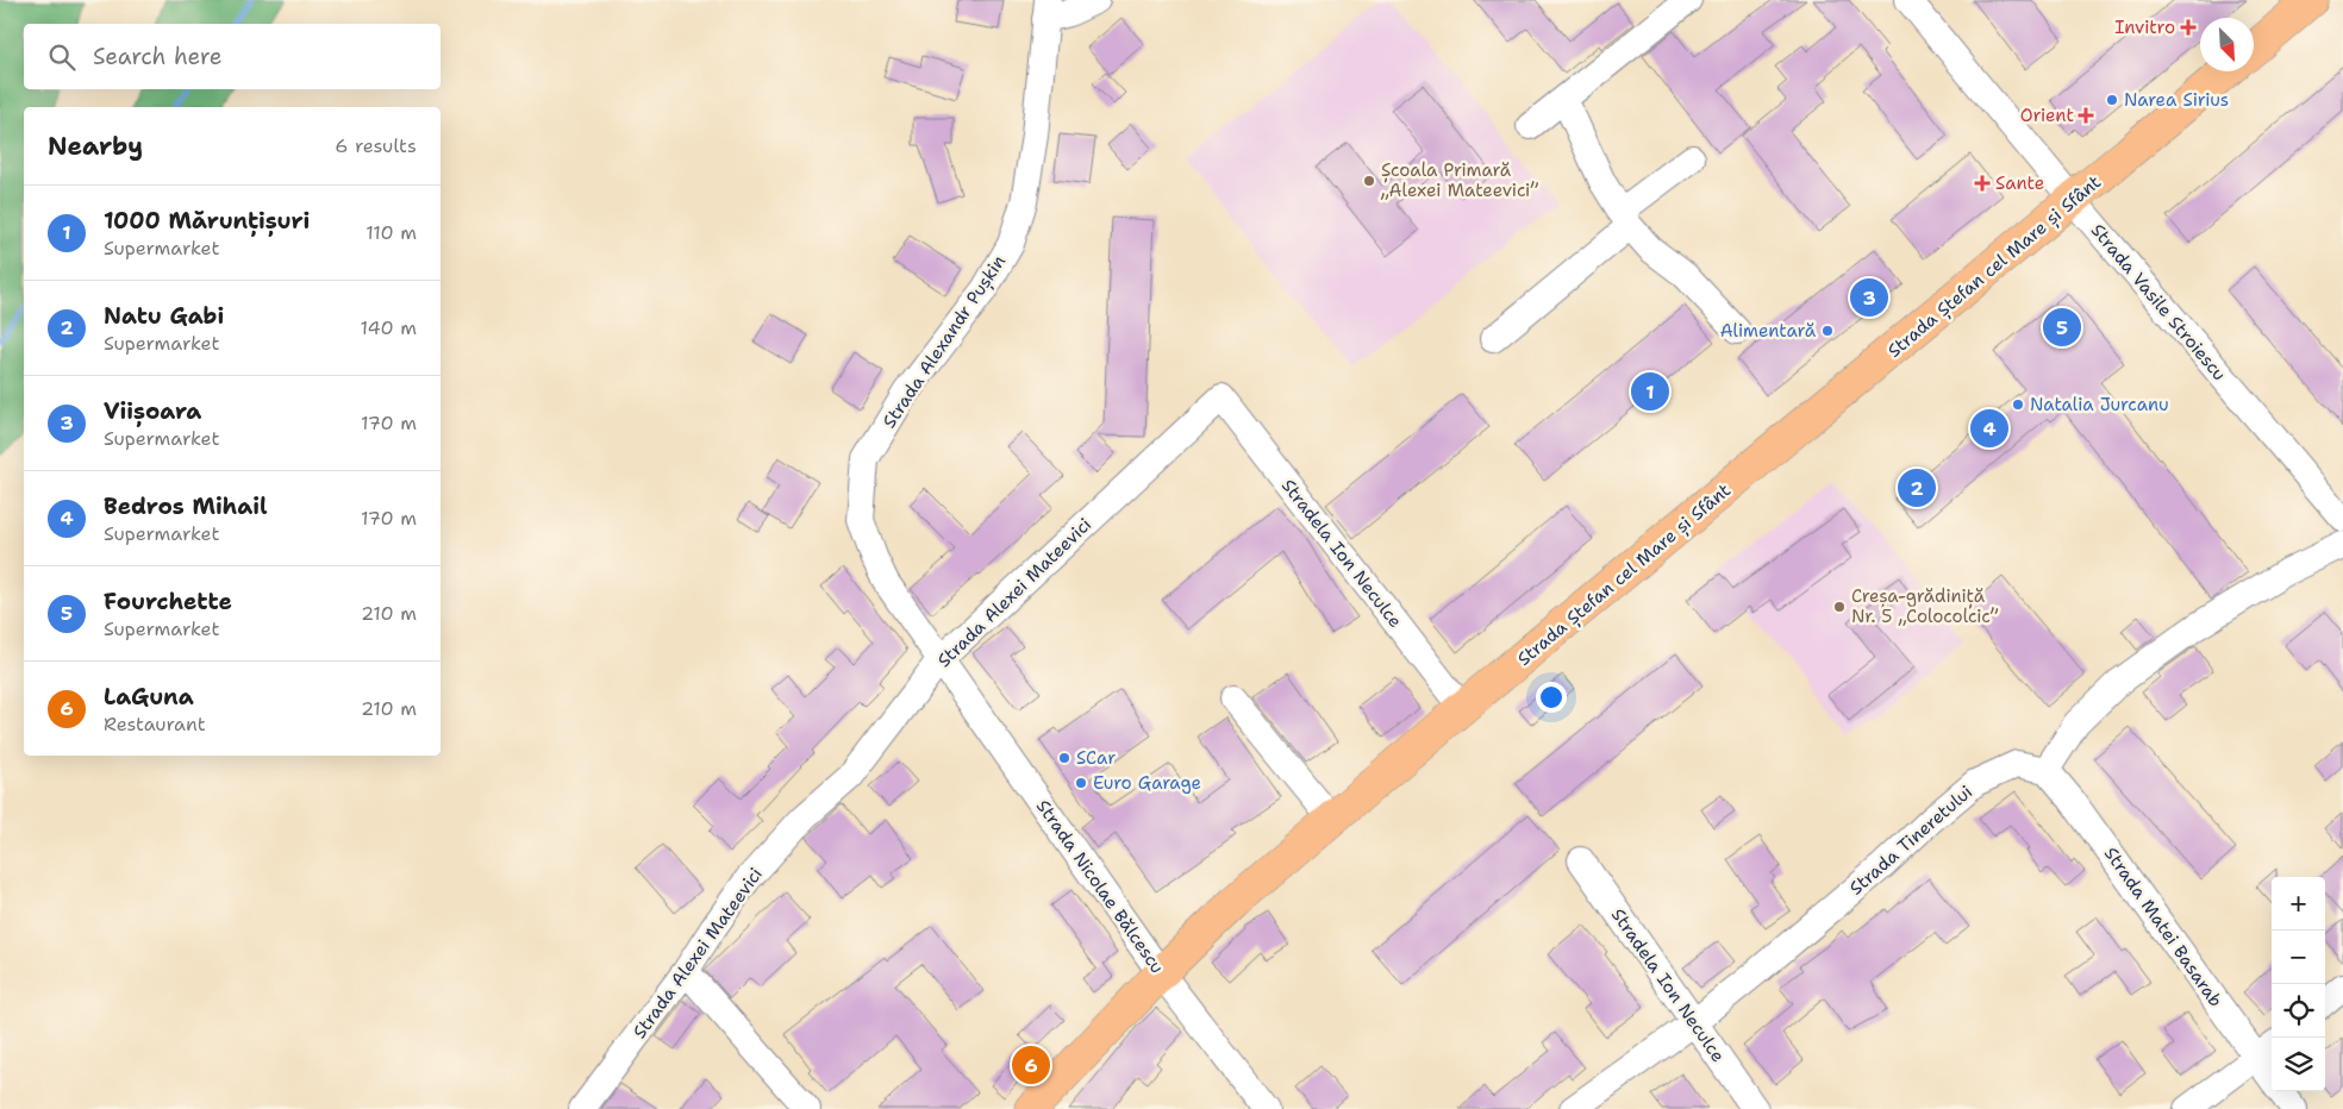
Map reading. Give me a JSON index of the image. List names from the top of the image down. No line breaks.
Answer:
{"streets":{"main road":["Strada Ștefan cel Mare și Sfânt"],"street":["Strada Vasile Stroiescu","Strada Alexandr Pușkin","Stradela Ion Neculce","Strada Alexei Mateevici","Strada Tineretului","Strada Nicolae Bălcescu","Strada Matei Basarab"]},"crossings":[["Strada Ștefan cel Mare și Sfânt","Strada Vasile Stroiescu"],["Strada Ștefan cel Mare și Sfânt","Stradela Ion Neculce"],["Strada Ștefan cel Mare și Sfânt","Strada Nicolae Bălcescu"],["Strada Alexandr Pușkin","Strada Alexei Mateevici"],["Strada Alexandr Pușkin","Strada Nicolae Bălcescu"],["Stradela Ion Neculce","Strada Alexei Mateevici"],["Stradela Ion Neculce","Strada Tineretului"],["Strada Alexei Mateevici","Strada Nicolae Bălcescu"],["Strada Tineretului","Strada Matei Basarab"]],"places":{"health":["Invitro","Orient","Sante"],"other":["Narea Sirius","Școala Primară „Alexei Mateevici”","Alimentară","Natalia Jurcanu","Creșa-grădiniță Nr. 5 „Colocolcic”","SCar","Euro Garage"]},"north":"bottom right","page":{"search":"Search here","heading":["Nearby","6 results"],"list":[{"mark":"1","name":"1000 Mărunțișuri","note":"Supermarket","value":"110 m"},{"mark":"2","name":"Natu Gabi","note":"Supermarket","value":"140 m"},{"mark":"3","name":"Viișoara","note":"Supermarket","value":"170 m"},{"mark":"4","name":"Bedros Mihail","note":"Supermarket","value":"170 m"},{"mark":"5","name":"Fourchette","note":"Supermarket","value":"210 m"},{"mark":"6","name":"LaGuna","note":"Restaurant","value":"210 m"}],"pins":["3","5","1","4","2","6"],"map_buttons":["+","−"]}}
